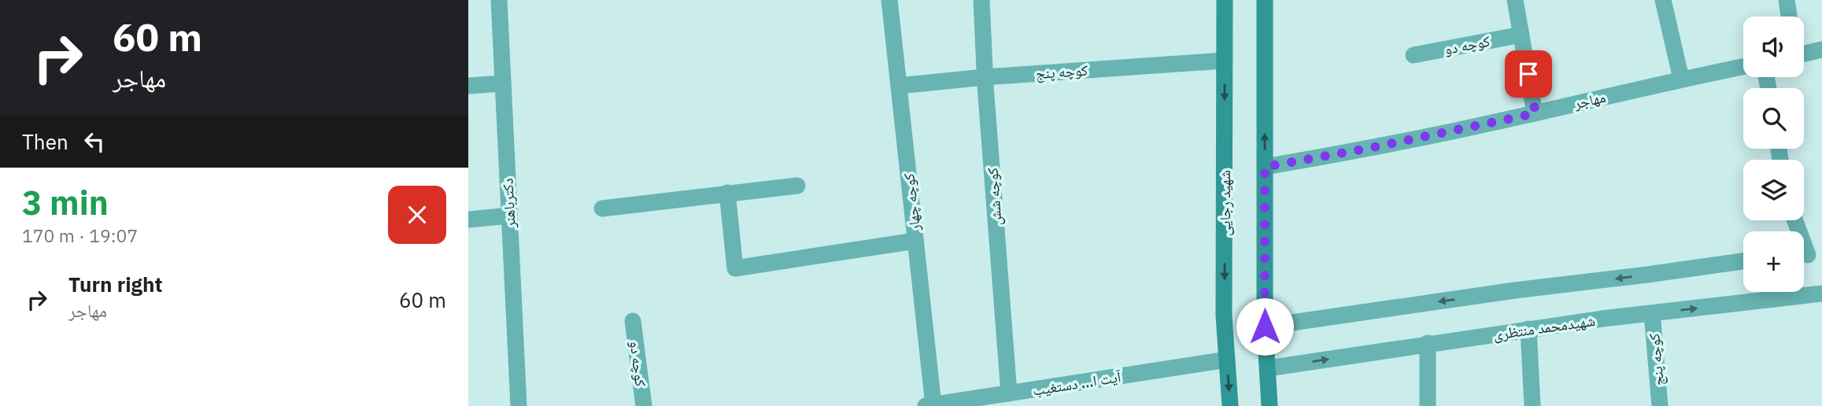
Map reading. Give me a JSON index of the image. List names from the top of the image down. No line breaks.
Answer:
{"streets":{"main road":["شهید رجایی"],"street":["کوچه دو","کوچه پنج","مهاجر","کوچه شش","کوچه چهار","دکترباهنر","شهیدمحمد منتظری","آیت ا... دستغیب"]},"crossings":[["کوچه پنج","کوچه شش"],["کوچه پنج","کوچه چهار"],["کوچه پنج","شهید رجایی"],["کوچه پنج","شهیدمحمد منتظری"],["کوچه شش","آیت ا... دستغیب"],["کوچه چهار","آیت ا... دستغیب"],["شهید رجایی","آیت ا... دستغیب"]],"page":{"turn":["60 m","مهاجر"],"map_buttons":"+","then":"Then","heading":["3 min","170 m · 19:07"],"list":[{"name":"Turn right","note":"مهاجر","value":"60 m"}]}}
